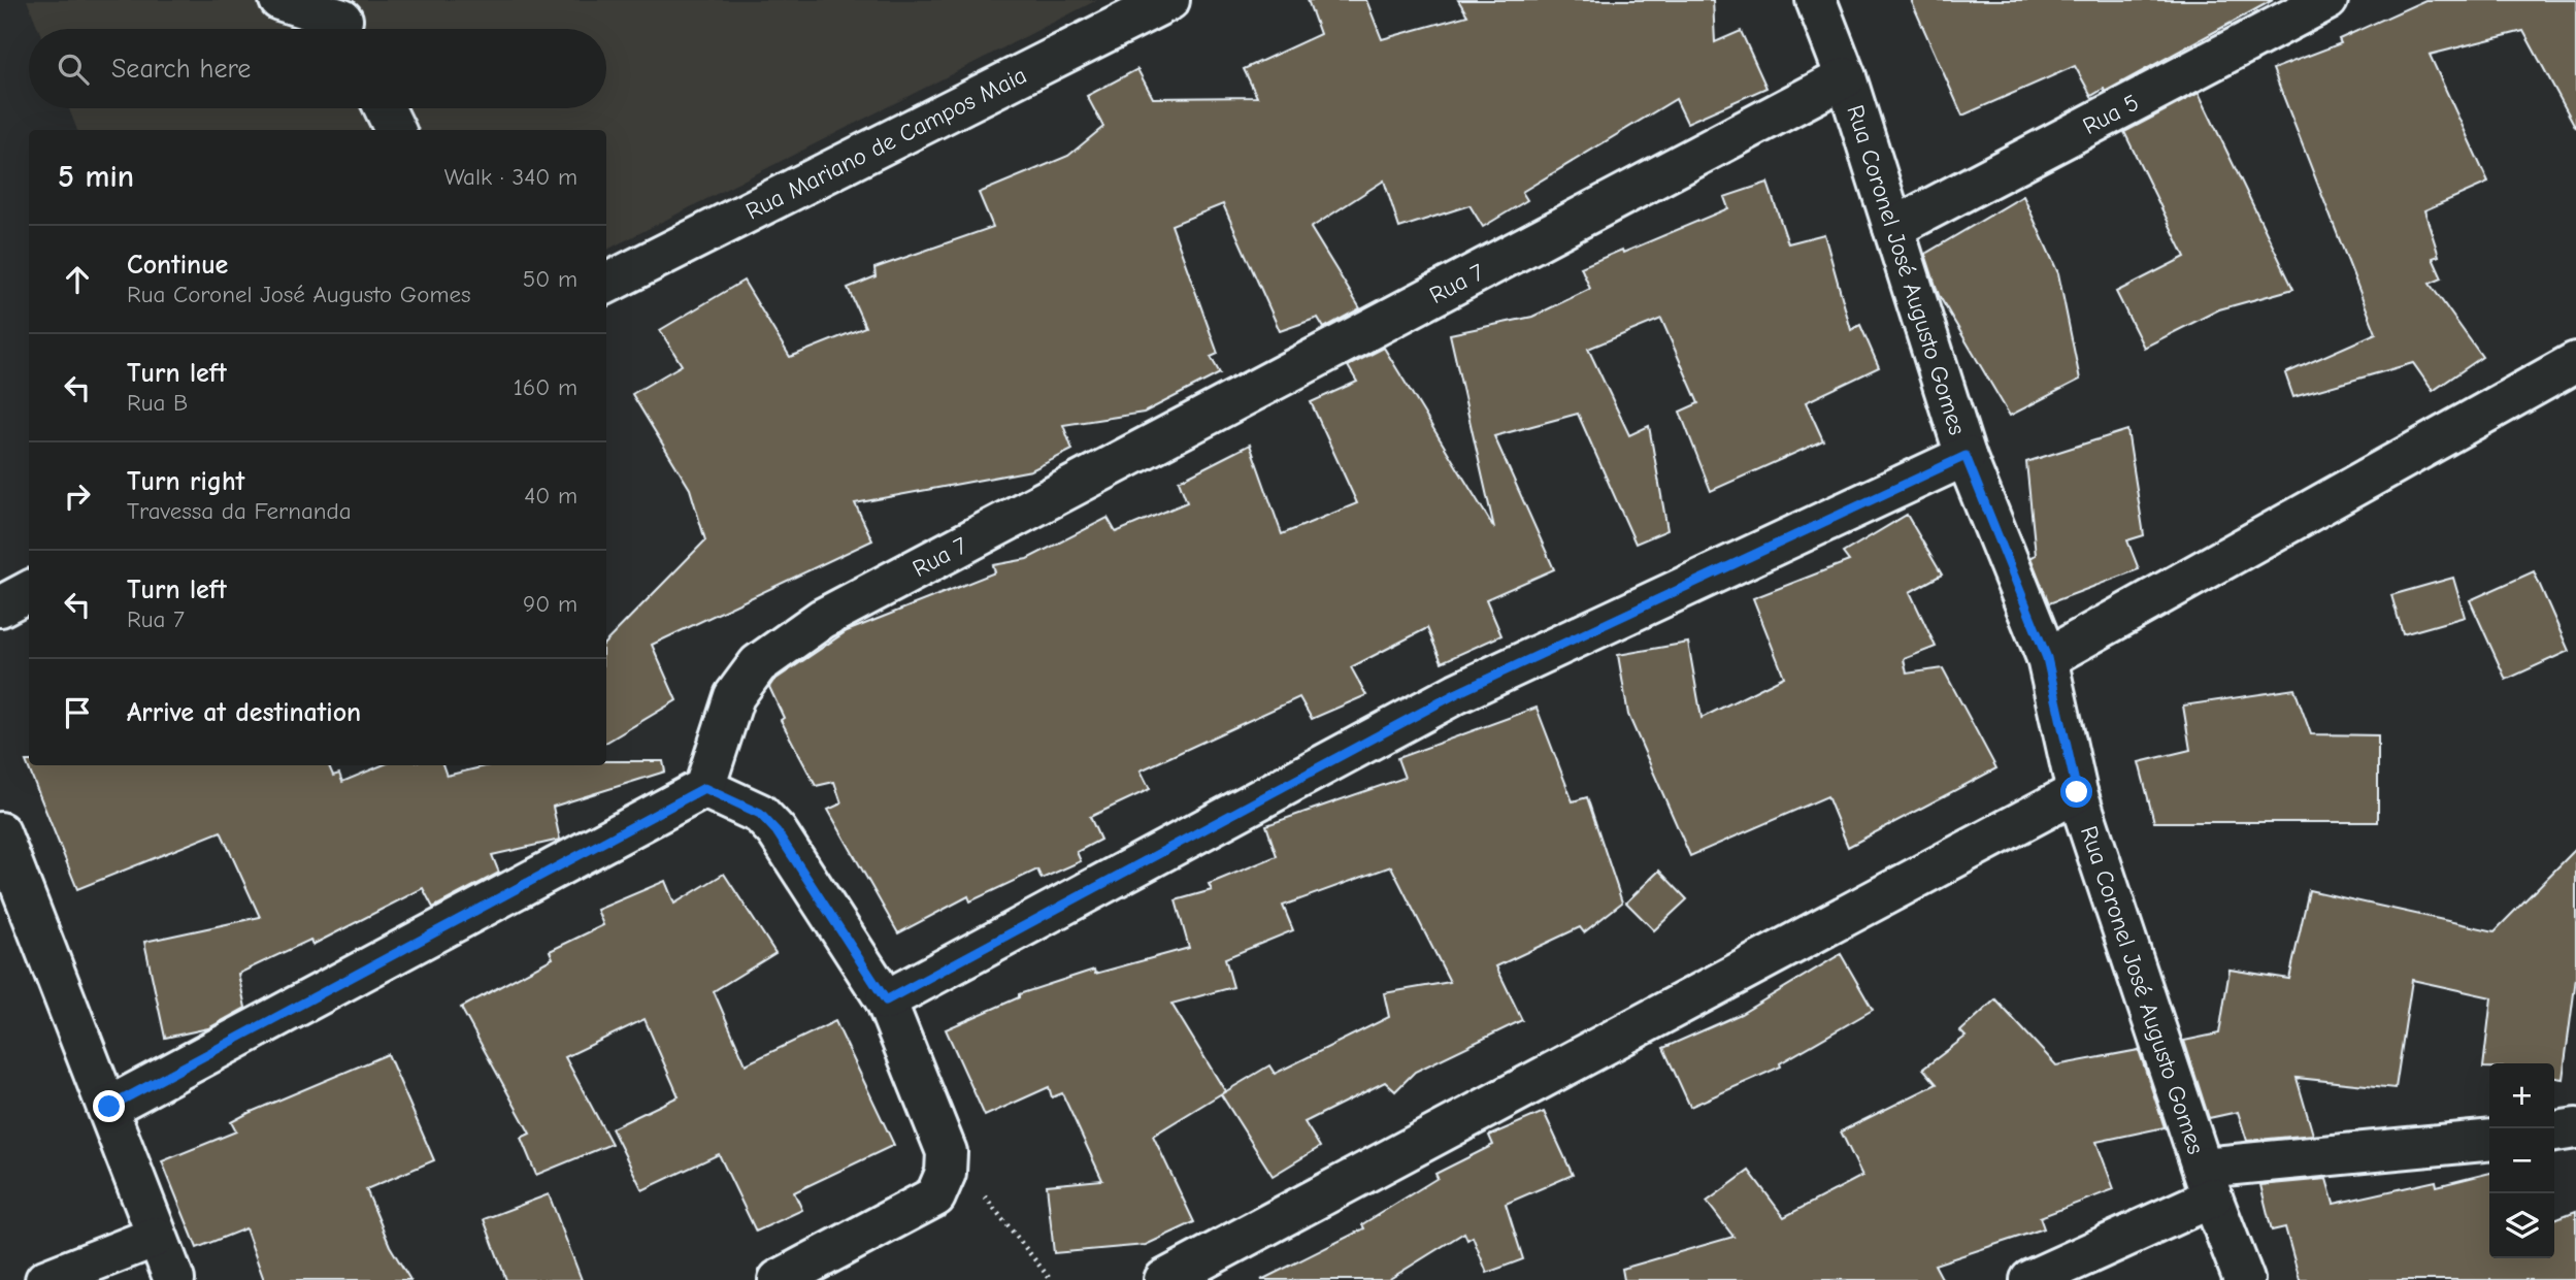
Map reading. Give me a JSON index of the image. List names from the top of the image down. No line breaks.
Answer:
{"streets":{"street":["Rua 5","Rua Mariano de Campos Maia","Rua Coronel José Augusto Gomes","Rua 7"]},"crossings":[["Rua 5","Rua Coronel José Augusto Gomes"],["Rua Coronel José Augusto Gomes","Rua 7"]],"page":{"search":"Search here","heading":["5 min","Walk · 340 m"],"list":[["Continue","Rua Coronel José Augusto Gomes","50 m"],["Turn left","Rua B","160 m"],["Turn right","Travessa da Fernanda","40 m"],["Turn left","Rua 7","90 m"],"Arrive at destination"],"map_buttons":["+","−"]}}
